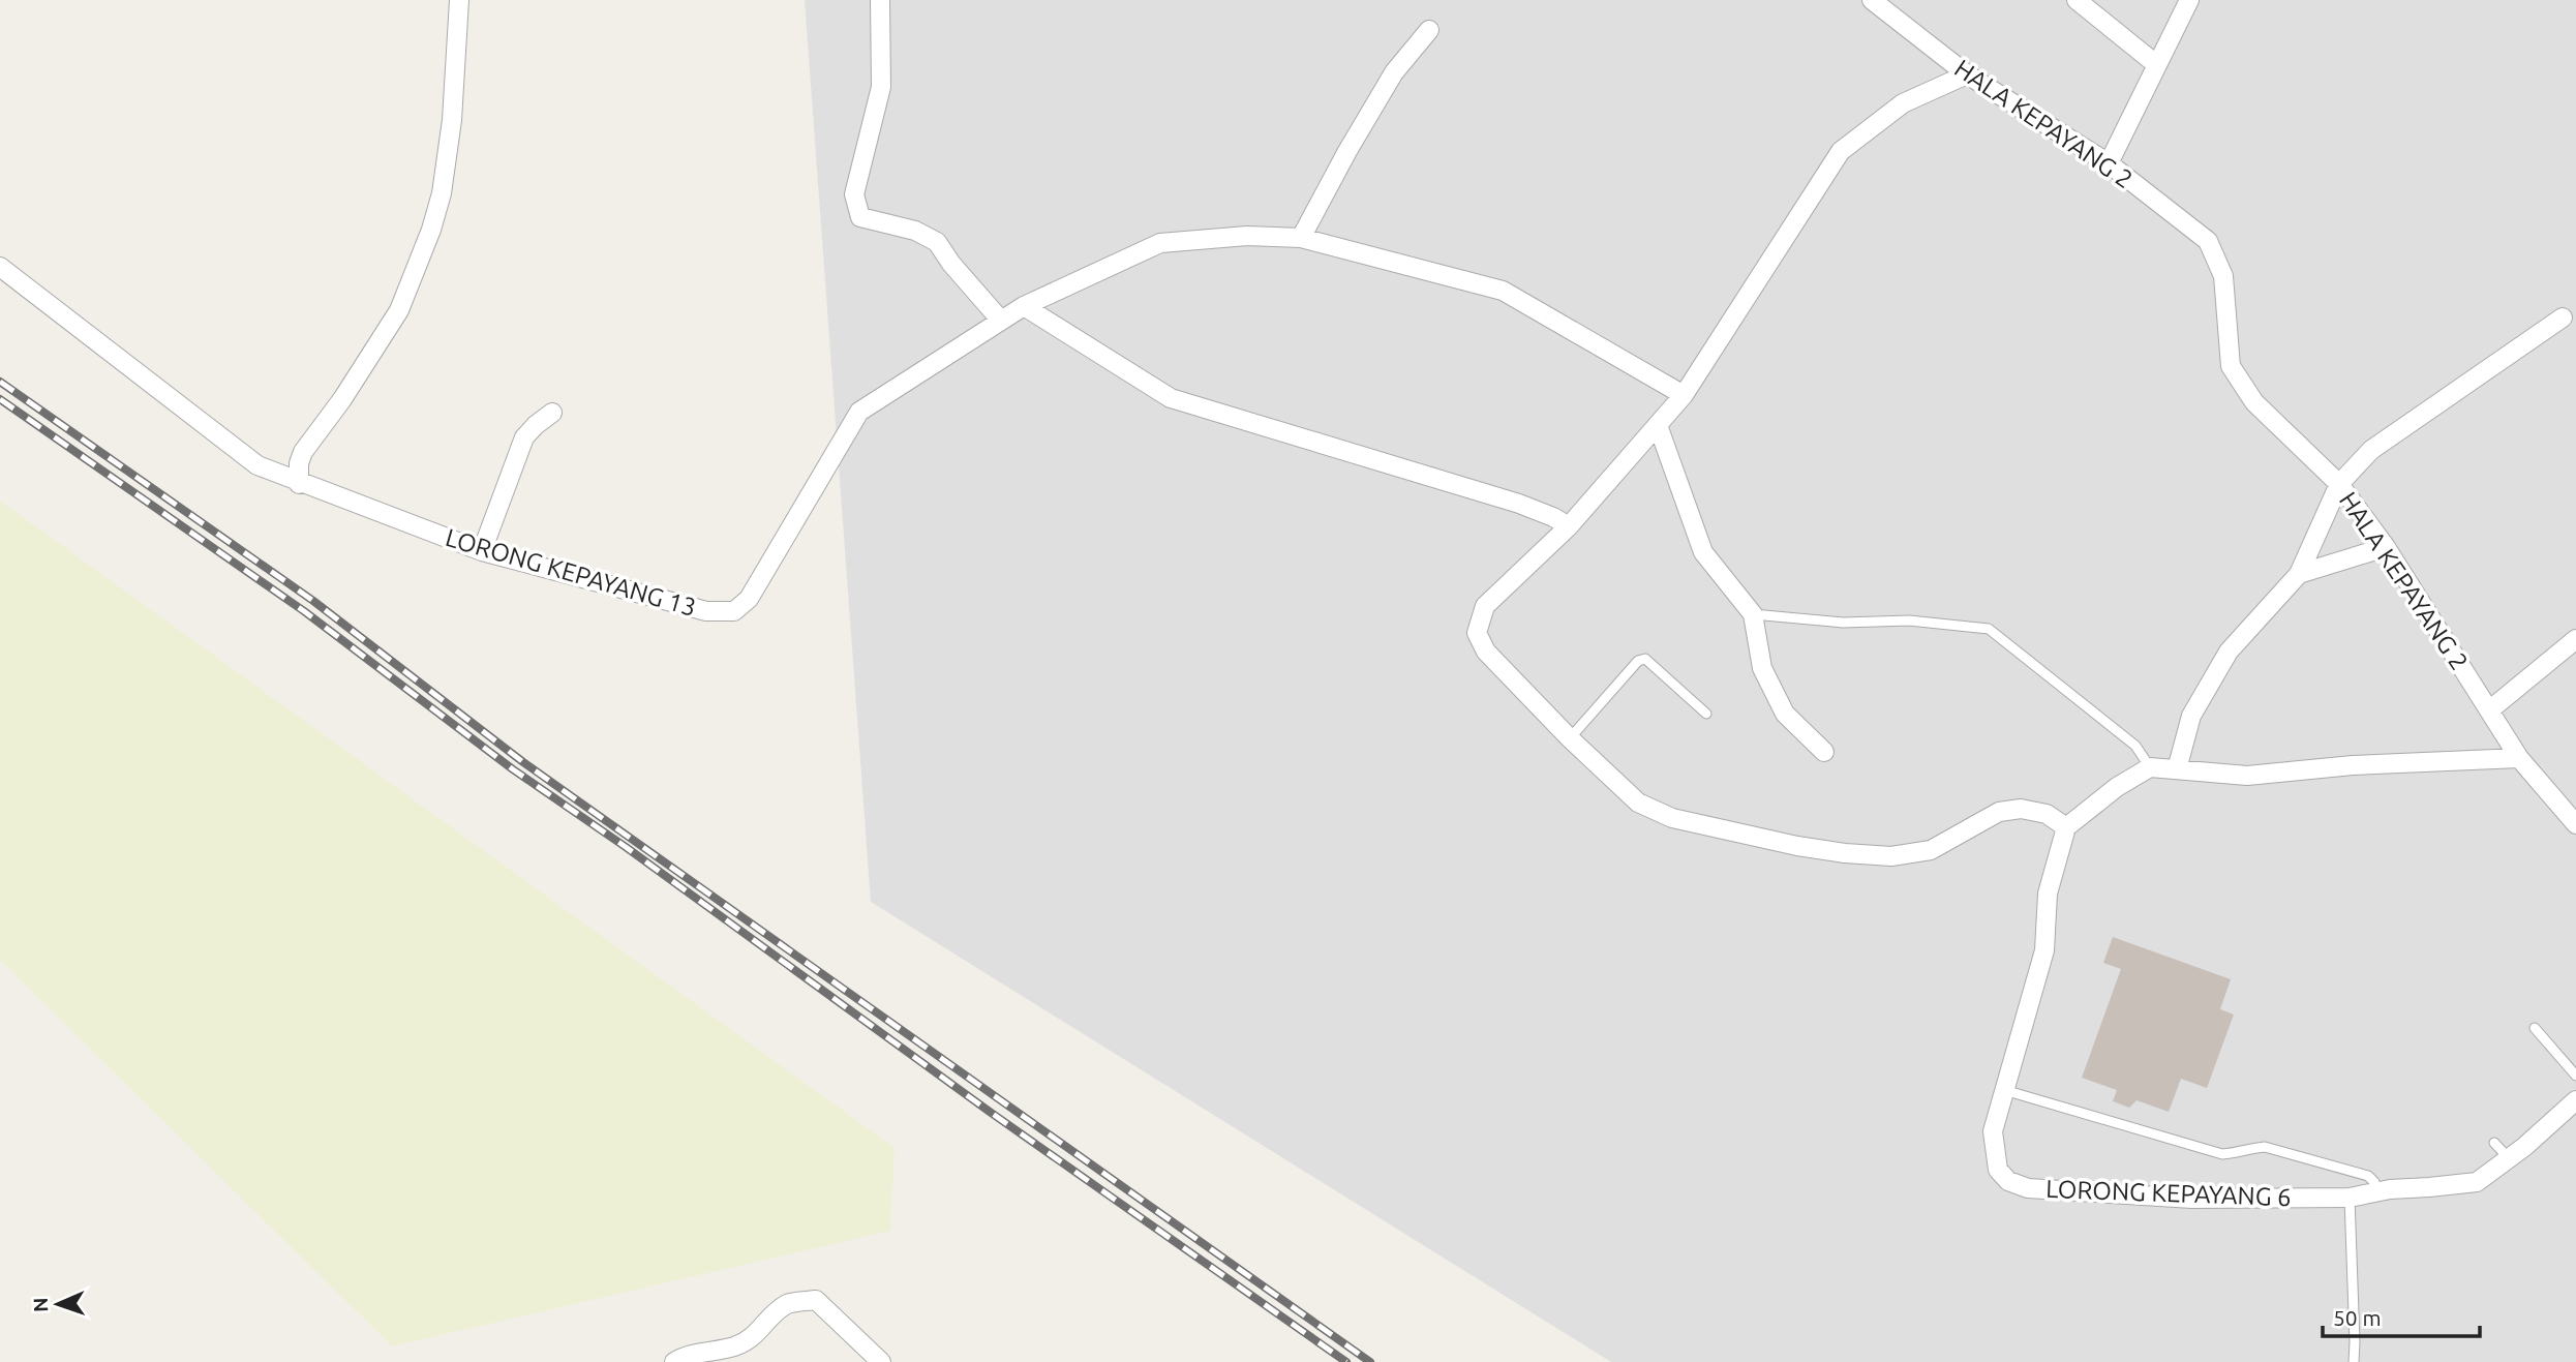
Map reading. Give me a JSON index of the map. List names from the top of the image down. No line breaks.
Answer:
{"streets":{"street":["HALA KEPAYANG 2","LORONG KEPAYANG 13","LORONG KEPAYANG 6"]},"scale_bar":"50 m","north":"left"}
